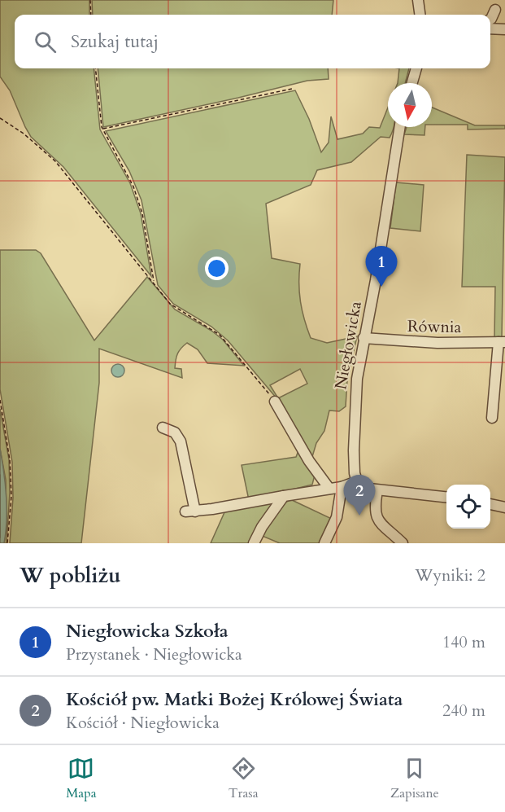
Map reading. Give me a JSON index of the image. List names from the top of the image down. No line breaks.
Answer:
{"streets":{"street":["Równia","Niegłowicka"]},"crossings":[["Równia","Niegłowicka"]],"north":"bottom","page":{"search":"Szukaj tutaj","pins":["1","2"],"heading":["W pobliżu","Wyniki: 2"],"list":[{"mark":"1","name":"Niegłowicka Szkoła","note":"Przystanek · Niegłowicka","value":"140 m"},{"mark":"2","name":"Kościół pw. Matki Bożej Królowej Świata","note":"Kościół · Niegłowicka","value":"240 m"}],"nav":["Mapa","Trasa","Zapisane"]}}
